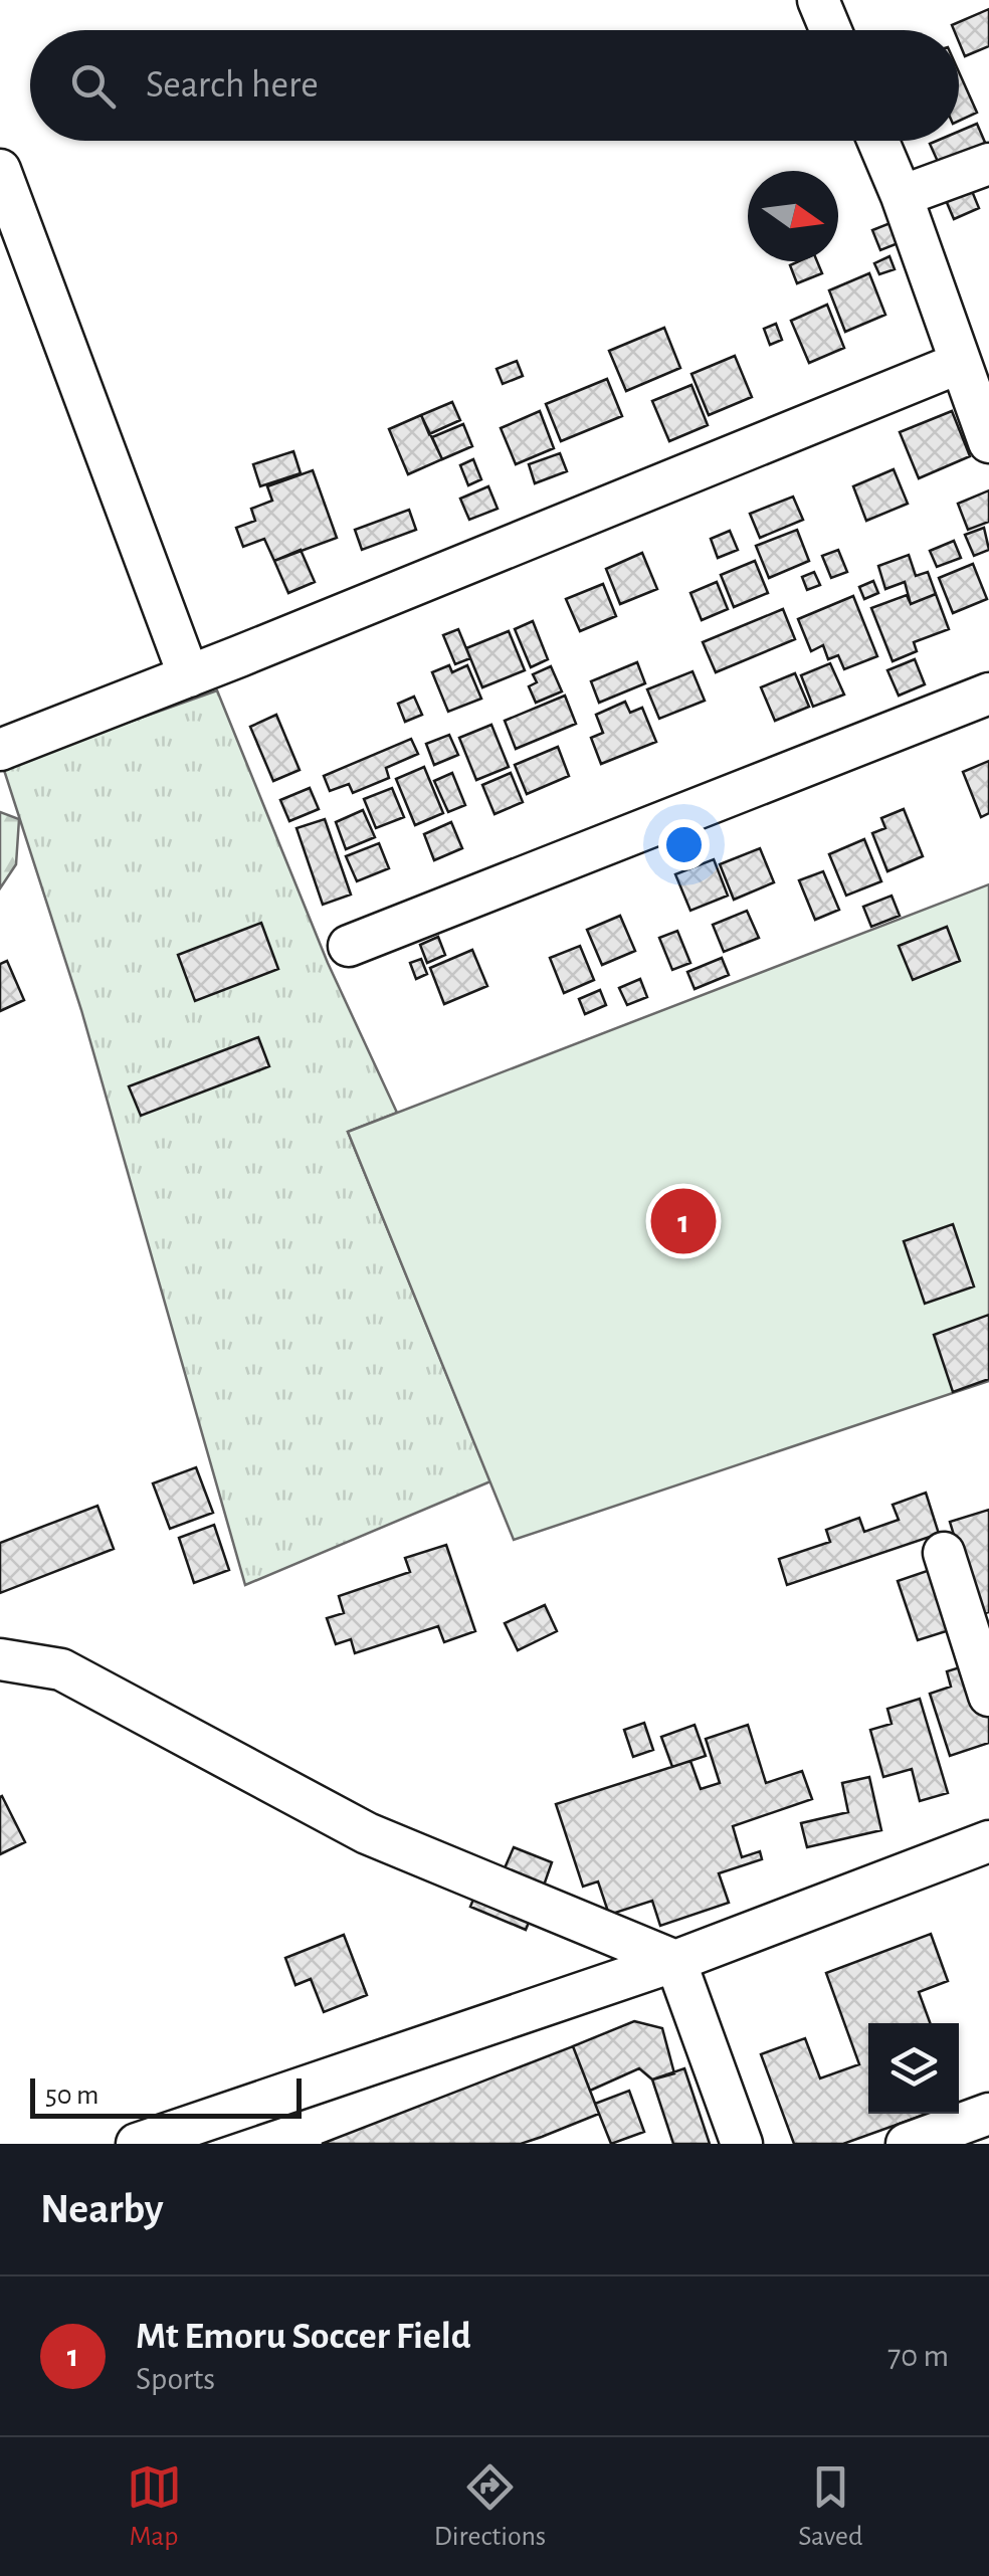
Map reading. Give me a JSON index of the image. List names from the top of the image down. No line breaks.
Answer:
{"scale_bar":"50 m","north":"right","page":{"search":"Search here","pins":"1","scale":"50 m","heading":"Nearby","list":[{"mark":"1","name":"Mt Emoru Soccer Field","note":"Sports","value":"70 m"}],"nav":["Map","Directions","Saved"]}}
